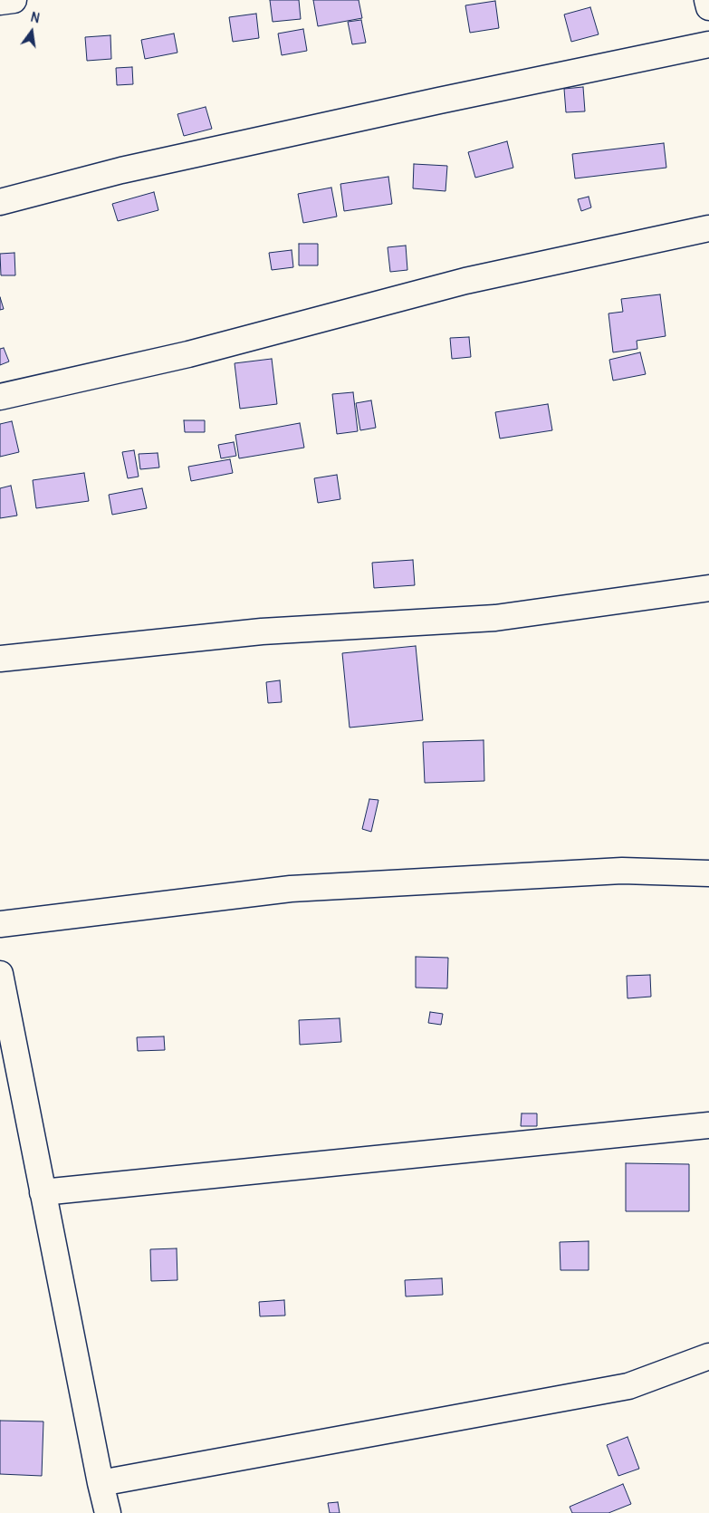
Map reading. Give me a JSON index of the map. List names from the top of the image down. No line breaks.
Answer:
{"north":"top"}
